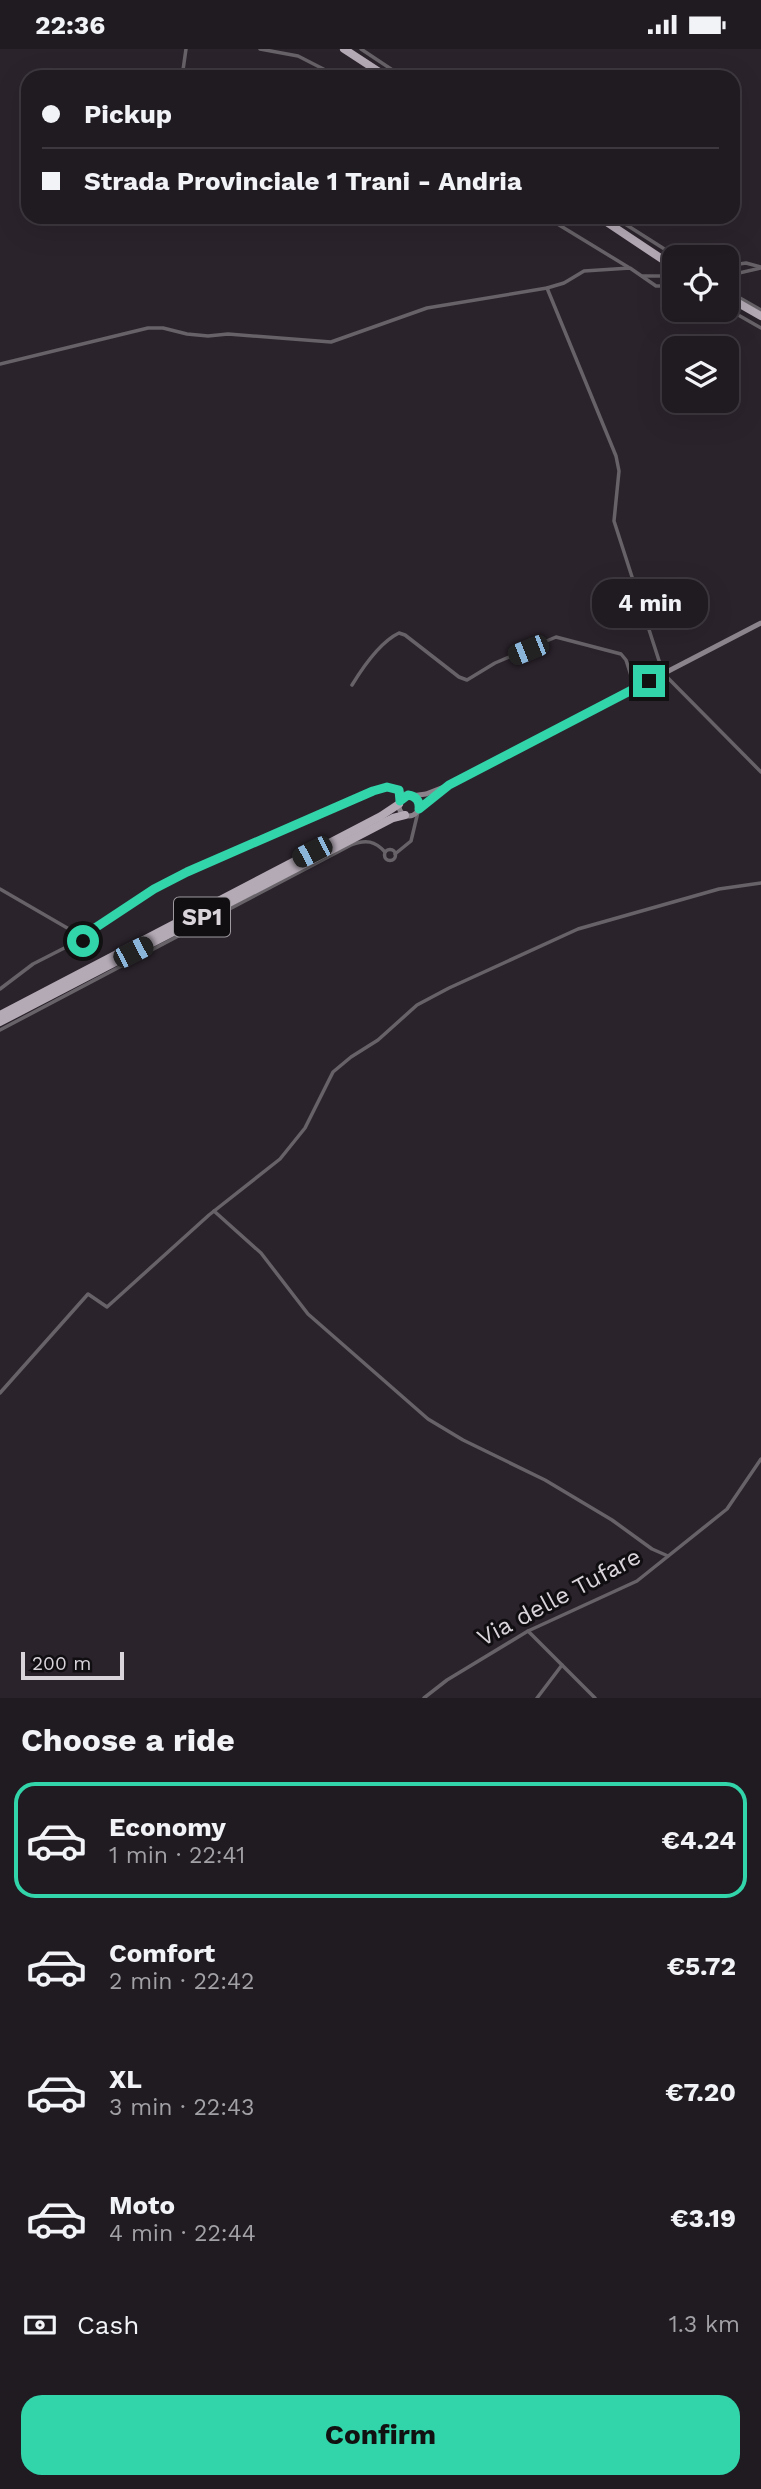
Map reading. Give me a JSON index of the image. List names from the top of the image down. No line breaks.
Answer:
{"streets":{"highway":["SP1"],"street":["Via delle Tufare"]},"scale_bar":"200 m","page":{"status":"22:36","banner":["Pickup","Strada Provinciale 1 Trani - Andria"],"bubble":"4 min","scale":"200 m","heading":"Choose a ride","list":[{"name":"Economy","note":"1 min · 22:41","value":"€4.24"},{"name":"Comfort","note":"2 min · 22:42","value":"€5.72"},{"name":"XL","note":"3 min · 22:43","value":"€7.20"},{"name":"Moto","note":"4 min · 22:44","value":"€3.19"}],"pay":["Cash","1.3 km"],"buttons":"Confirm"}}
